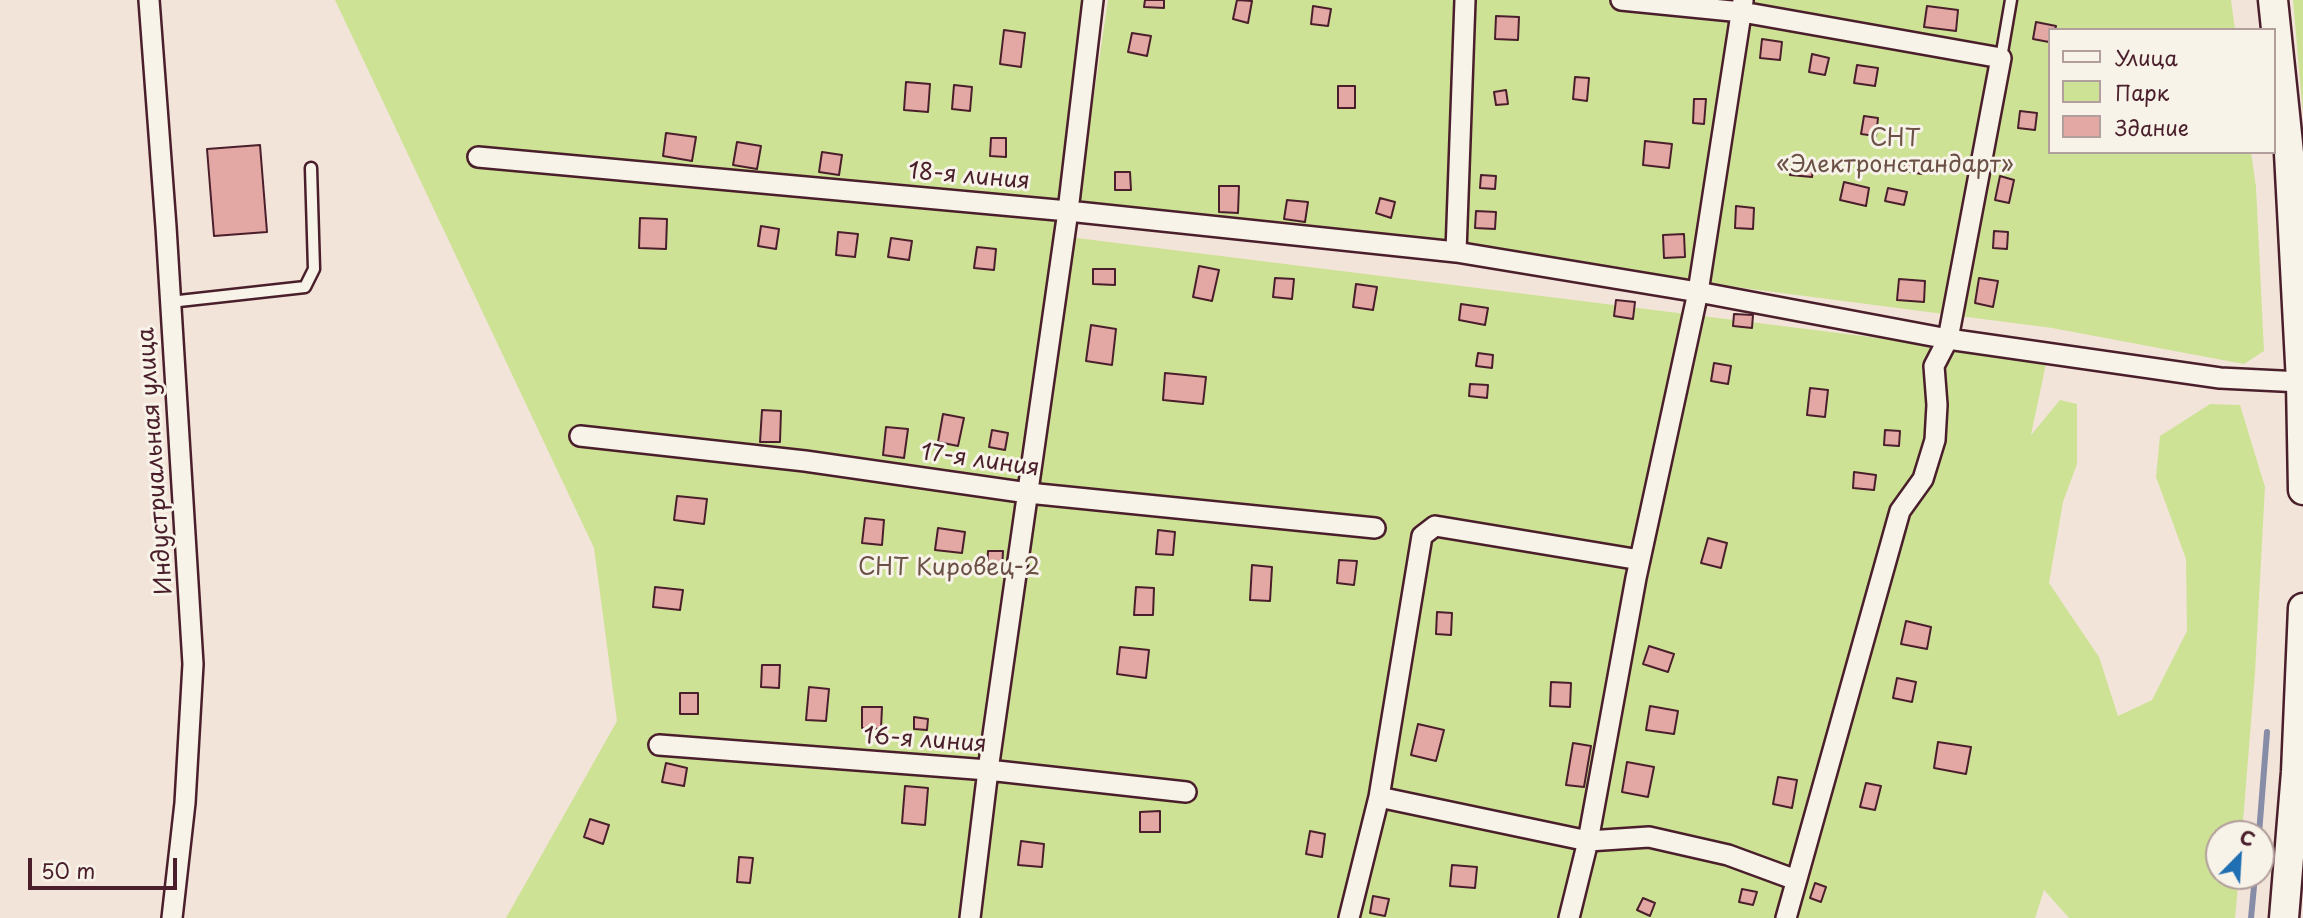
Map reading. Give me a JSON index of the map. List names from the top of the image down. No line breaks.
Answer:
{"streets":{"street":["18-я линия","Индустриальная улица","17-я линия","16-я линия"]},"parks":["СНТ «Электронстандарт»","СНТ Кировец-2"],"legend":["Улица","Парк","Здание"],"scale_bar":"50 m","north":"top right"}
